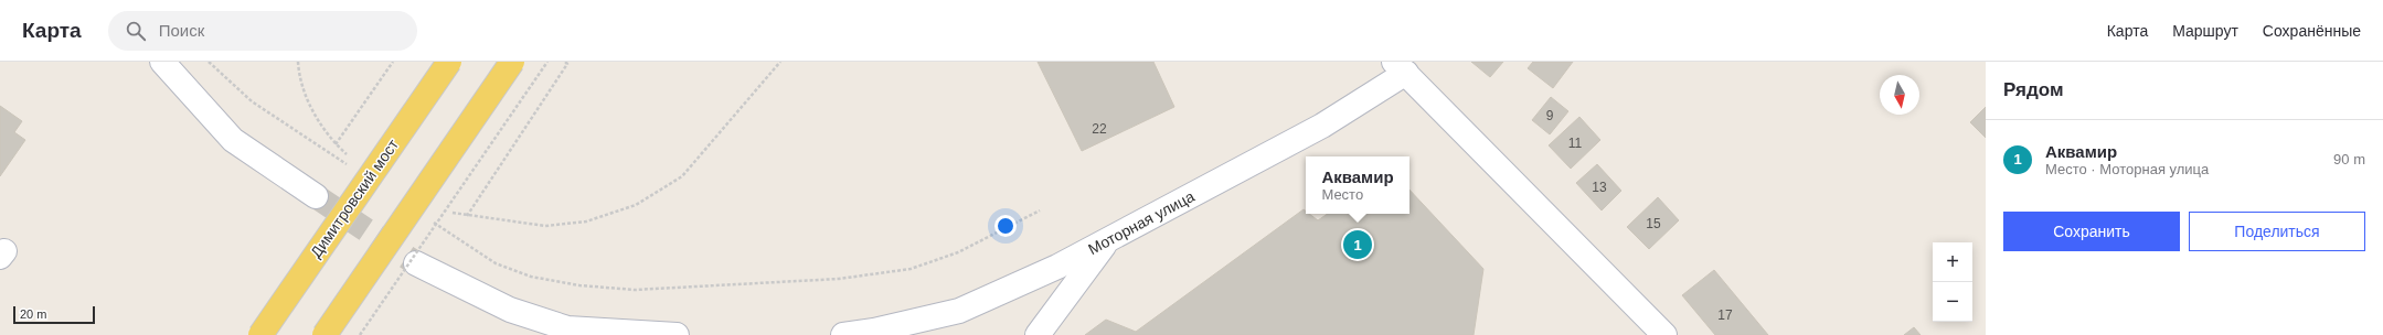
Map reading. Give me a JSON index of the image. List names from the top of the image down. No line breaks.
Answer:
{"streets":{"main road":["Димитровский мост"],"street":["Моторная улица"]},"house_numbers":["9","22","11","13","15","17"],"scale_bar":"20 m","north":"bottom","page":{"header":"Карта","search":"Поиск","nav":["Карта","Маршрут","Сохранённые"],"heading":"Рядом","list":[{"mark":"1","name":"Аквамир","note":"Место · Моторная улица","value":"90 m"}],"popup":["Аквамир","Место"],"buttons":["Сохранить","Поделиться"],"pins":"1","map_buttons":["+","−"],"scale":"20 m"}}
